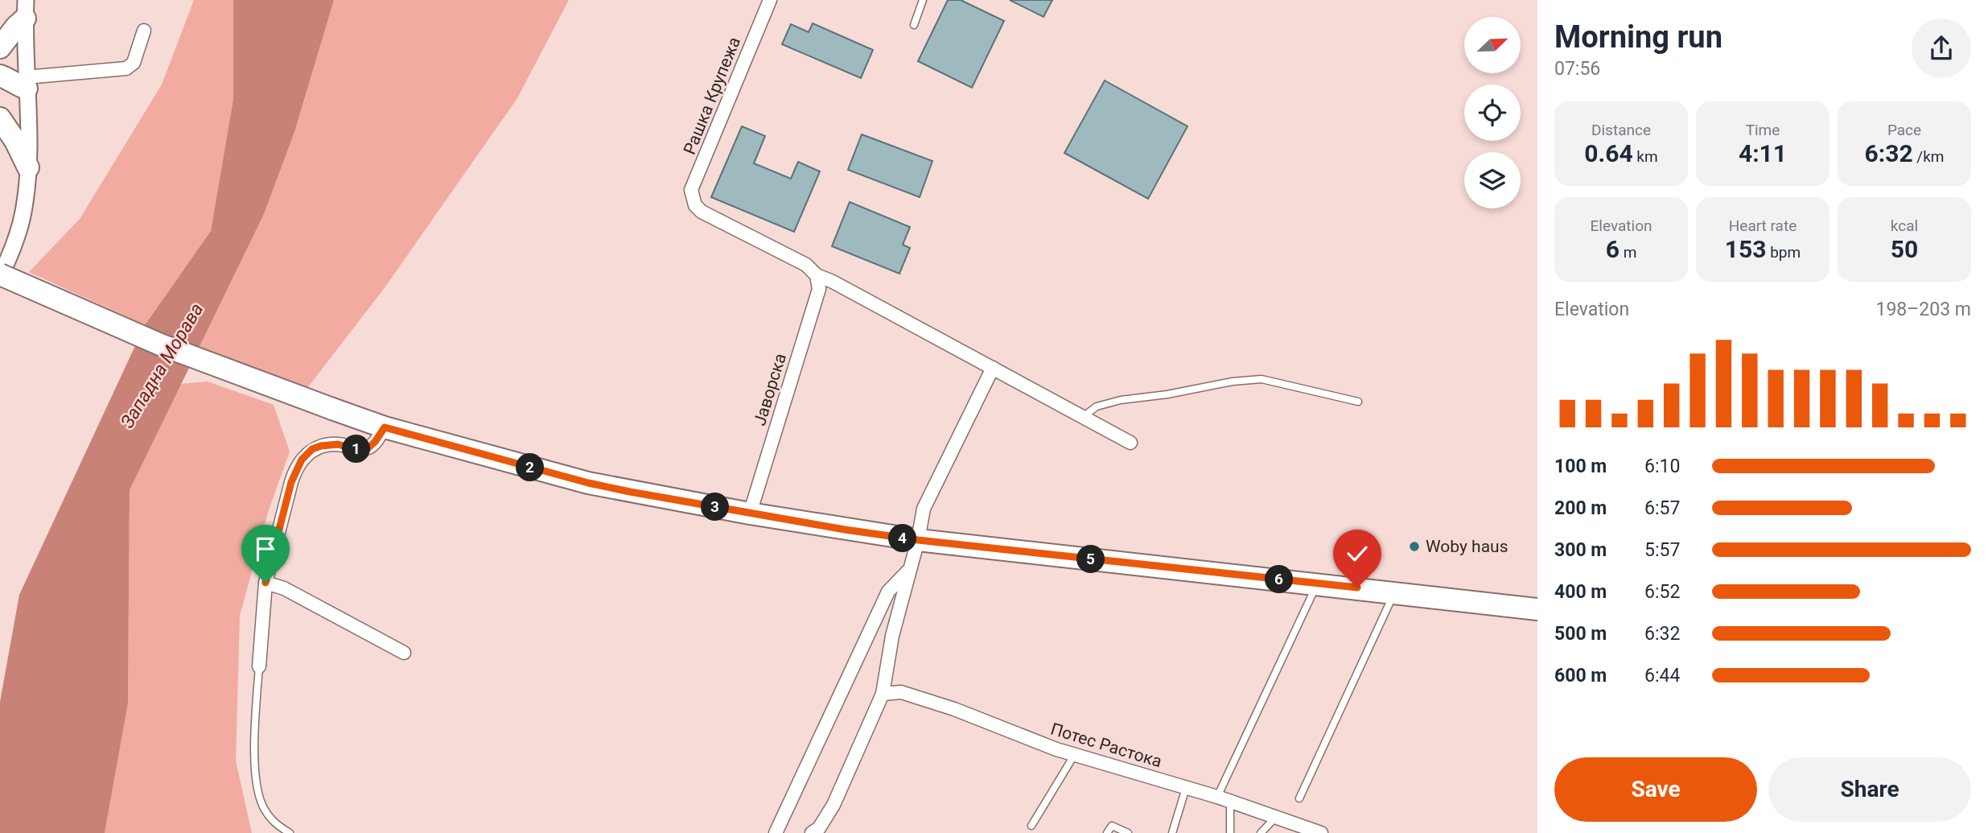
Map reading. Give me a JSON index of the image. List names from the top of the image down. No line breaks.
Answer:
{"streets":{"street":["Рашка Крупежа","Јаворска","Потес Растока"]},"crossings":[["Рашка Крупежа","Јаворска"]],"water":["Западна Морава"],"places":["Woby haus"],"north":"top right","page":{"heading":["Morning run","07:56"],"stats":[["Distance","0.64 km"],["Time","4:11"],["Pace","6:32 /km"],["Elevation","6 m"],["Heart rate","153 bpm"],["kcal","50"]],"chart":["Elevation","198–203 m"],"pins":["1","2","3","4","5","6"],"list":[{"name":"100 m","note":"6:10"},{"name":"200 m","note":"6:57"},{"name":"300 m","note":"5:57"},{"name":"400 m","note":"6:52"},{"name":"500 m","note":"6:32"},{"name":"600 m","note":"6:44"}],"buttons":["Save","Share"]}}
